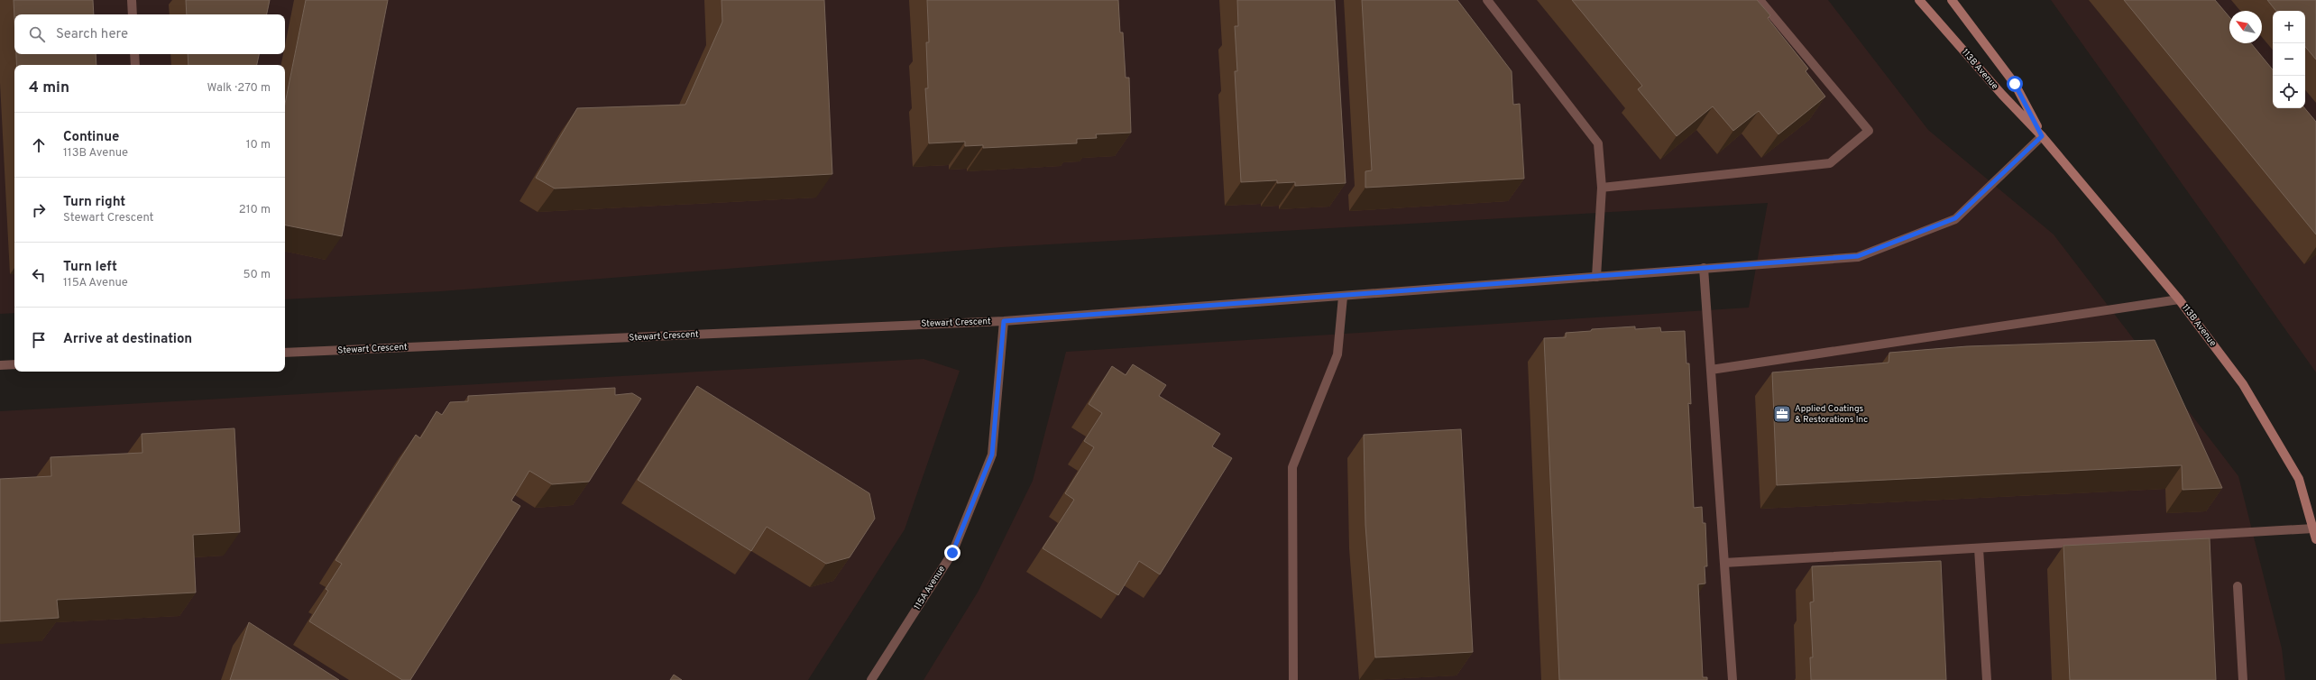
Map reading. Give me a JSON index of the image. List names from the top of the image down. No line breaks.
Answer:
{"streets":{"main road":["113B Avenue"],"street":["Stewart Crescent","115A Avenue"]},"crossings":[["113B Avenue","Stewart Crescent"],["Stewart Crescent","115A Avenue"]],"places":{"office":["Applied Coatings & Restorations Inc"]},"north":"top left","page":{"map_buttons":["+","−"],"search":"Search here","heading":["4 min","Walk · 270 m"],"list":[["Continue","113B Avenue","10 m"],["Turn right","Stewart Crescent","210 m"],["Turn left","115A Avenue","50 m"],"Arrive at destination"]}}
